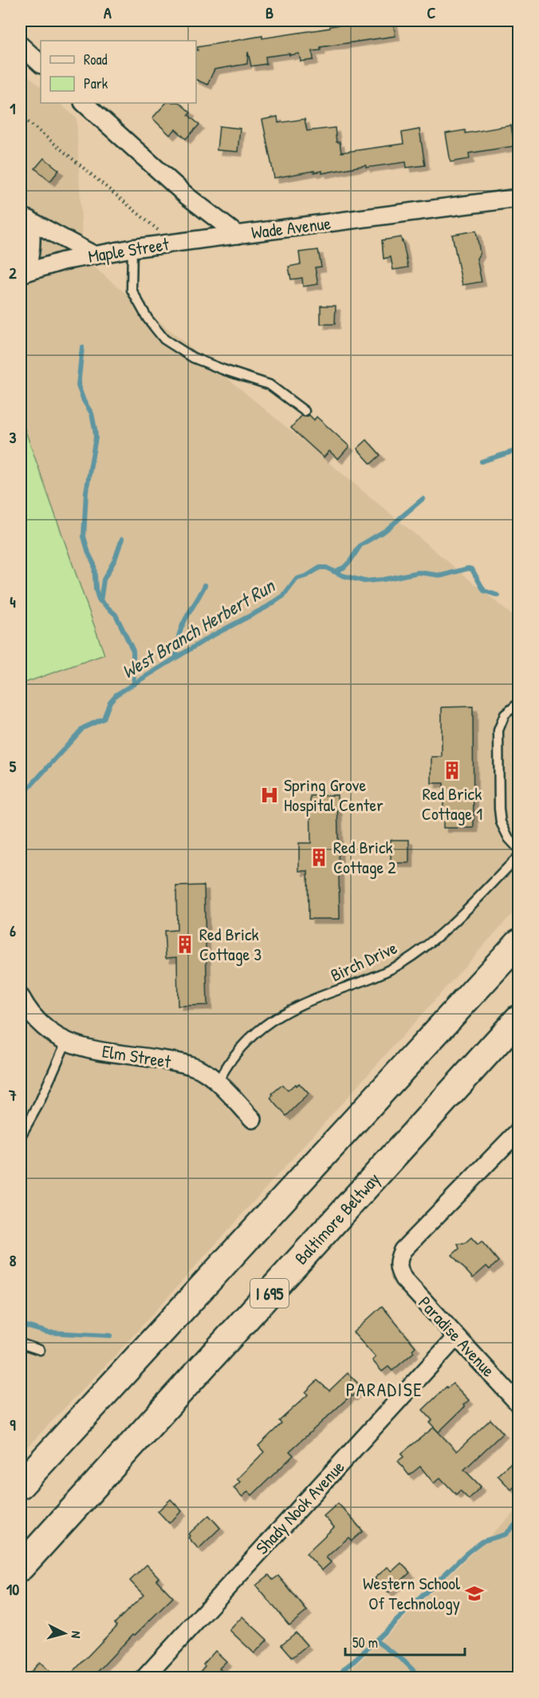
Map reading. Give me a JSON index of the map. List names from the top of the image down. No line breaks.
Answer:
{"streets":{"highway":["Baltimore Beltway","I 695"],"street":["Wade Avenue","Maple Street","Elm Street","Paradise Avenue","Shady Nook Avenue"],"lane":["Birch Drive"]},"crossings":[["Wade Avenue","Maple Street"],["Birch Drive","Elm Street"],["Paradise Avenue","Shady Nook Avenue"]],"districts":["PARADISE"],"water":["West Branch Herbert Run"],"places":{"building":["Red Brick Cottage 1","Red Brick Cottage 2","Red Brick Cottage 3"],"hospital":["Spring Grove Hospital Center"],"school or university":["Western School Of Technology"]},"legend":["Road","Park"],"scale_bar":"50 m","north":"right","grid":{"columns":["A","B","C"],"rows":["1","2","3","4","5","6","7","8","9","10"]}}
